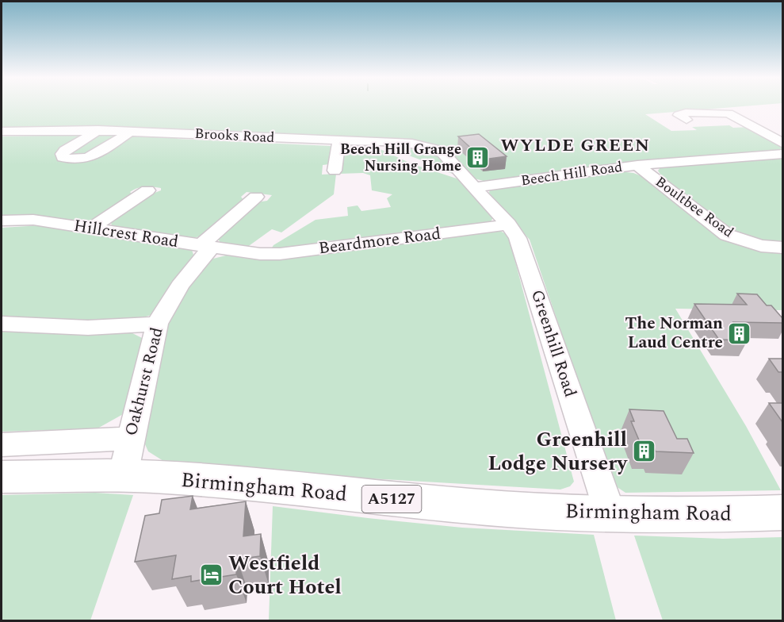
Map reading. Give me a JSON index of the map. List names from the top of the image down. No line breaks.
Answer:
{"streets":{"main road":["Birmingham Road","A5127"],"street":["Brooks Road","Beech Hill Road","Boultbee Road","Hillcrest Road","Beardmore Road","Greenhill Road","Oakhurst Road"]},"crossings":[["Brooks Road","Beech Hill Road"],["Brooks Road","Greenhill Road"],["Beech Hill Road","Boultbee Road"],["Beech Hill Road","Greenhill Road"],["Hillcrest Road","Beardmore Road"],["Hillcrest Road","Oakhurst Road"],["Beardmore Road","Greenhill Road"],["Greenhill Road","Birmingham Road"],["Oakhurst Road","Birmingham Road"]],"districts":["WYLDE GREEN"],"places":{"building":["Beech Hill Grange Nursing Home","The Norman Laud Centre","Greenhill Lodge Nursery"],"hotel":["Westfield Court Hotel"]}}
